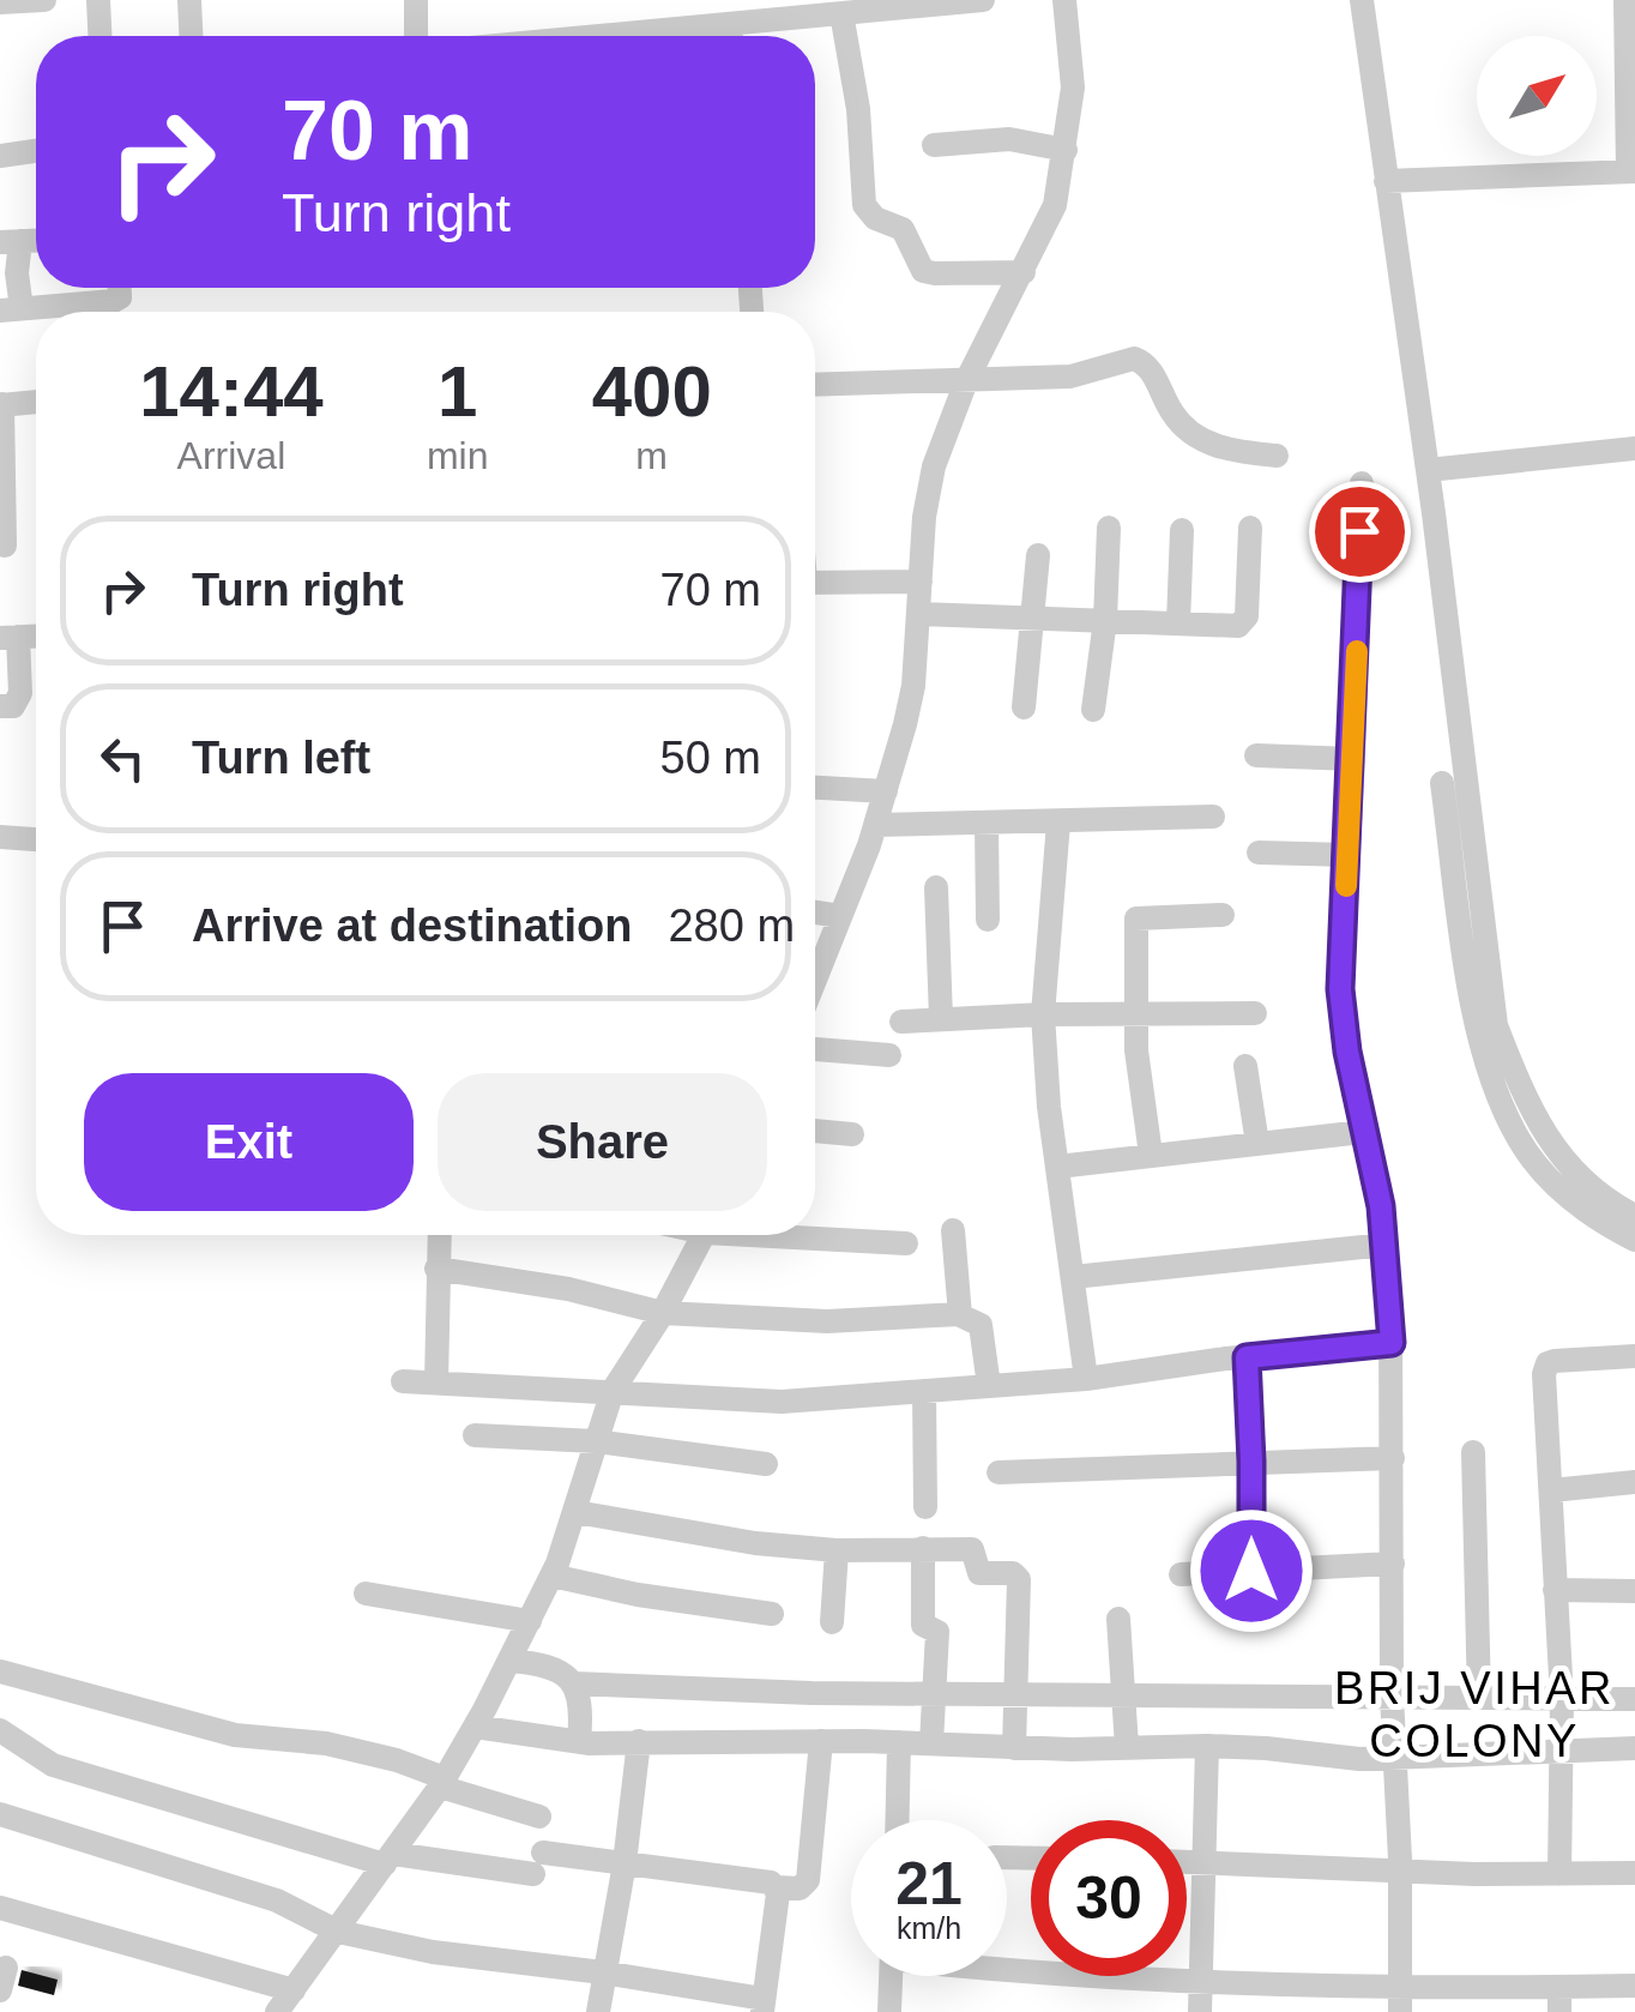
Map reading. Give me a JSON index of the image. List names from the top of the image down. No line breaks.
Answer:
{"districts":["BRIJ VIHAR COLONY"],"north":"top right","page":{"turn":["70 m","Turn right"],"eta":["14:44","Arrival","1","min","400","m"],"list":[{"name":"Turn right","value":"70 m"},{"name":"Turn left","value":"50 m"},{"name":"Arrive at destination","value":"280 m"}],"buttons":["Exit","Share"],"speed":"21 km/h","limit":"30"}}
